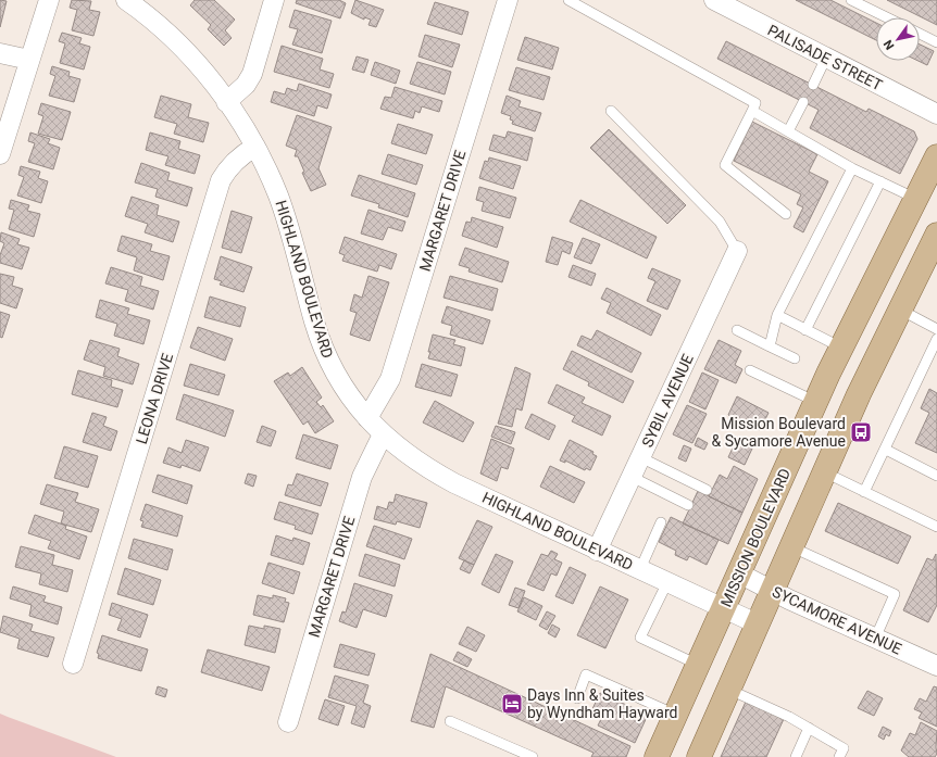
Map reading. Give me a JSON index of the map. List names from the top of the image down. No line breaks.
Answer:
{"streets":{"main road":["MISSION BOULEVARD"],"street":["PALISADE STREET","MARGARET DRIVE","HIGHLAND BOULEVARD","LEONA DRIVE","SYBIL AVENUE","SYCAMORE AVENUE"]},"crossings":[["MARGARET DRIVE","HIGHLAND BOULEVARD"],["HIGHLAND BOULEVARD","LEONA DRIVE"],["HIGHLAND BOULEVARD","SYBIL AVENUE"],["HIGHLAND BOULEVARD","MISSION BOULEVARD"],["MISSION BOULEVARD","SYCAMORE AVENUE"]],"places":{"bus stop":["Mission Boulevard & Sycamore Avenue"],"hotel":["Days Inn & Suites by Wyndham Hayward"]},"north":"bottom left"}
